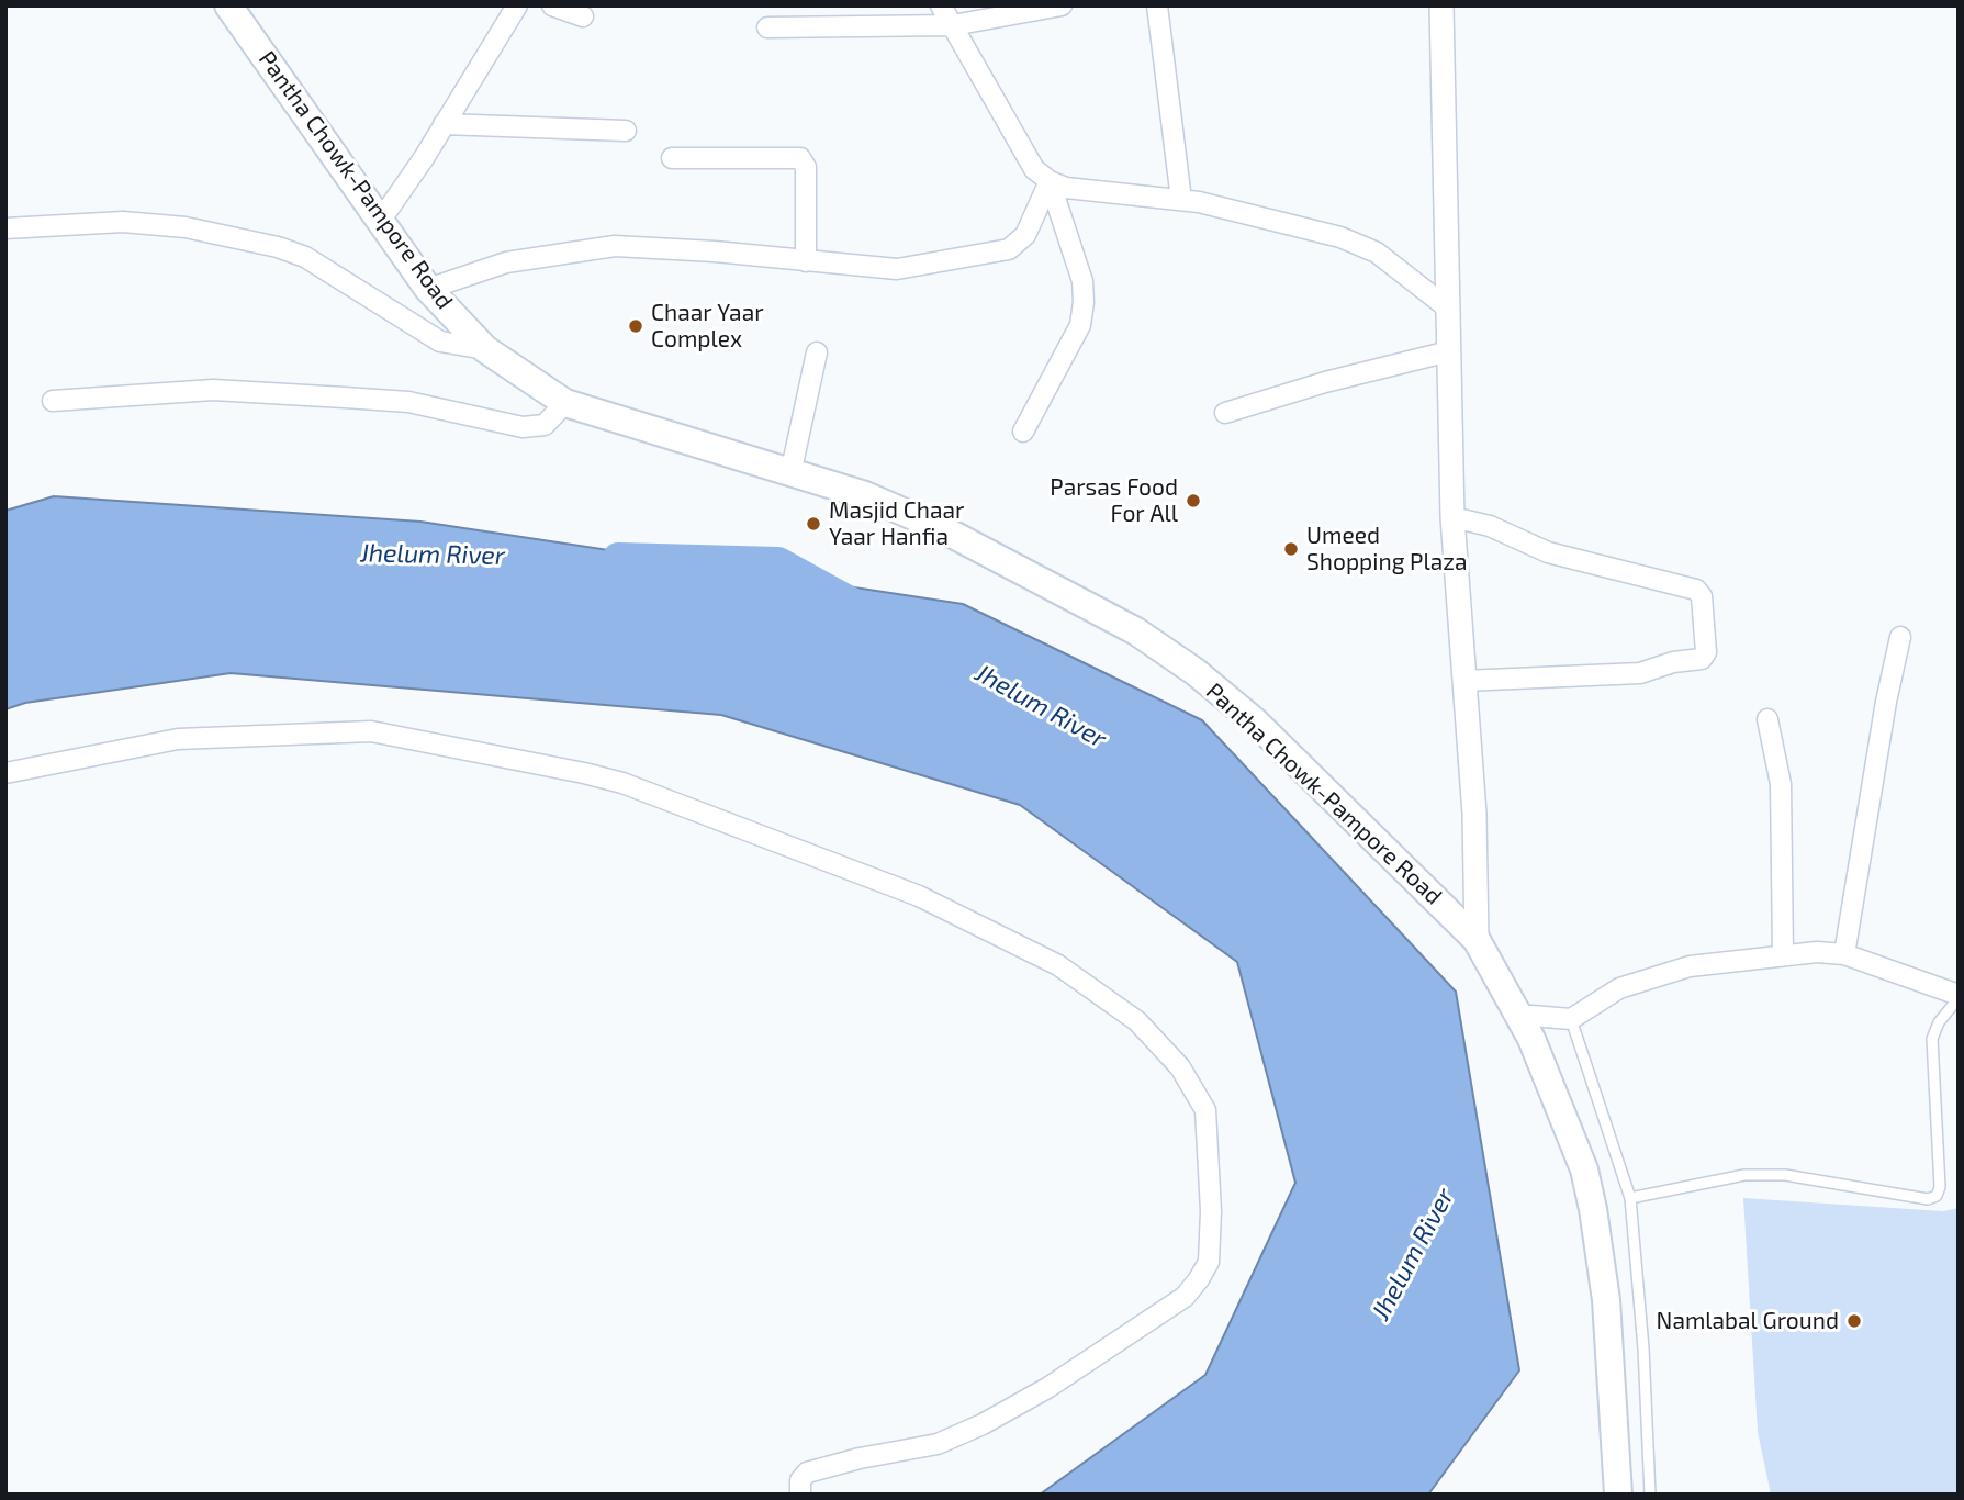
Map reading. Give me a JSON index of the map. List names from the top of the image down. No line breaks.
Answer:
{"streets":{"main road":["Pantha Chowk-Pampore Road"]},"water":["Jhelum River"],"places":["Chaar Yaar Complex","Parsas Food For All","Masjid Chaar Yaar Hanfia","Umeed Shopping Plaza","Namlabal Ground"]}
